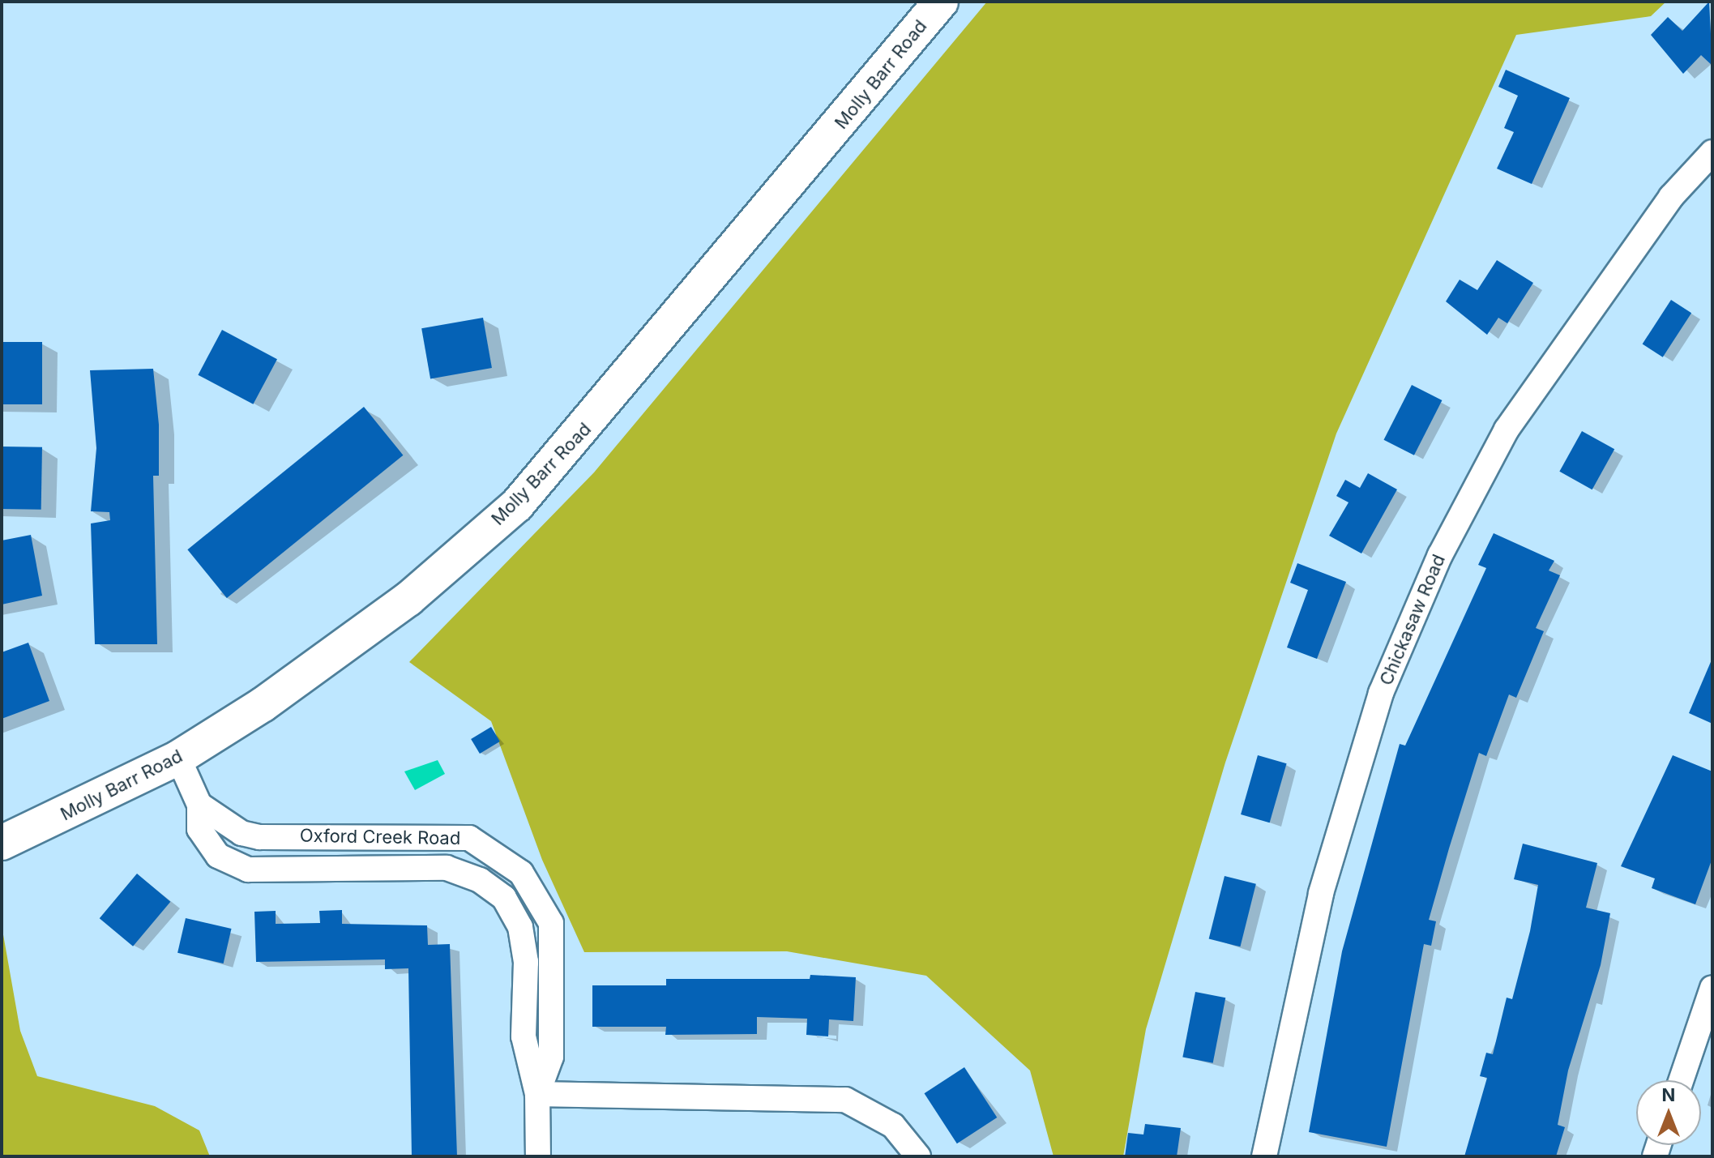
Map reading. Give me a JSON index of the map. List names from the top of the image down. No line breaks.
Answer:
{"streets":{"main road":["Molly Barr Road"],"street":["Chickasaw Road","Oxford Creek Road"]},"crossings":[["Molly Barr Road","Oxford Creek Road"]],"north":"top"}
